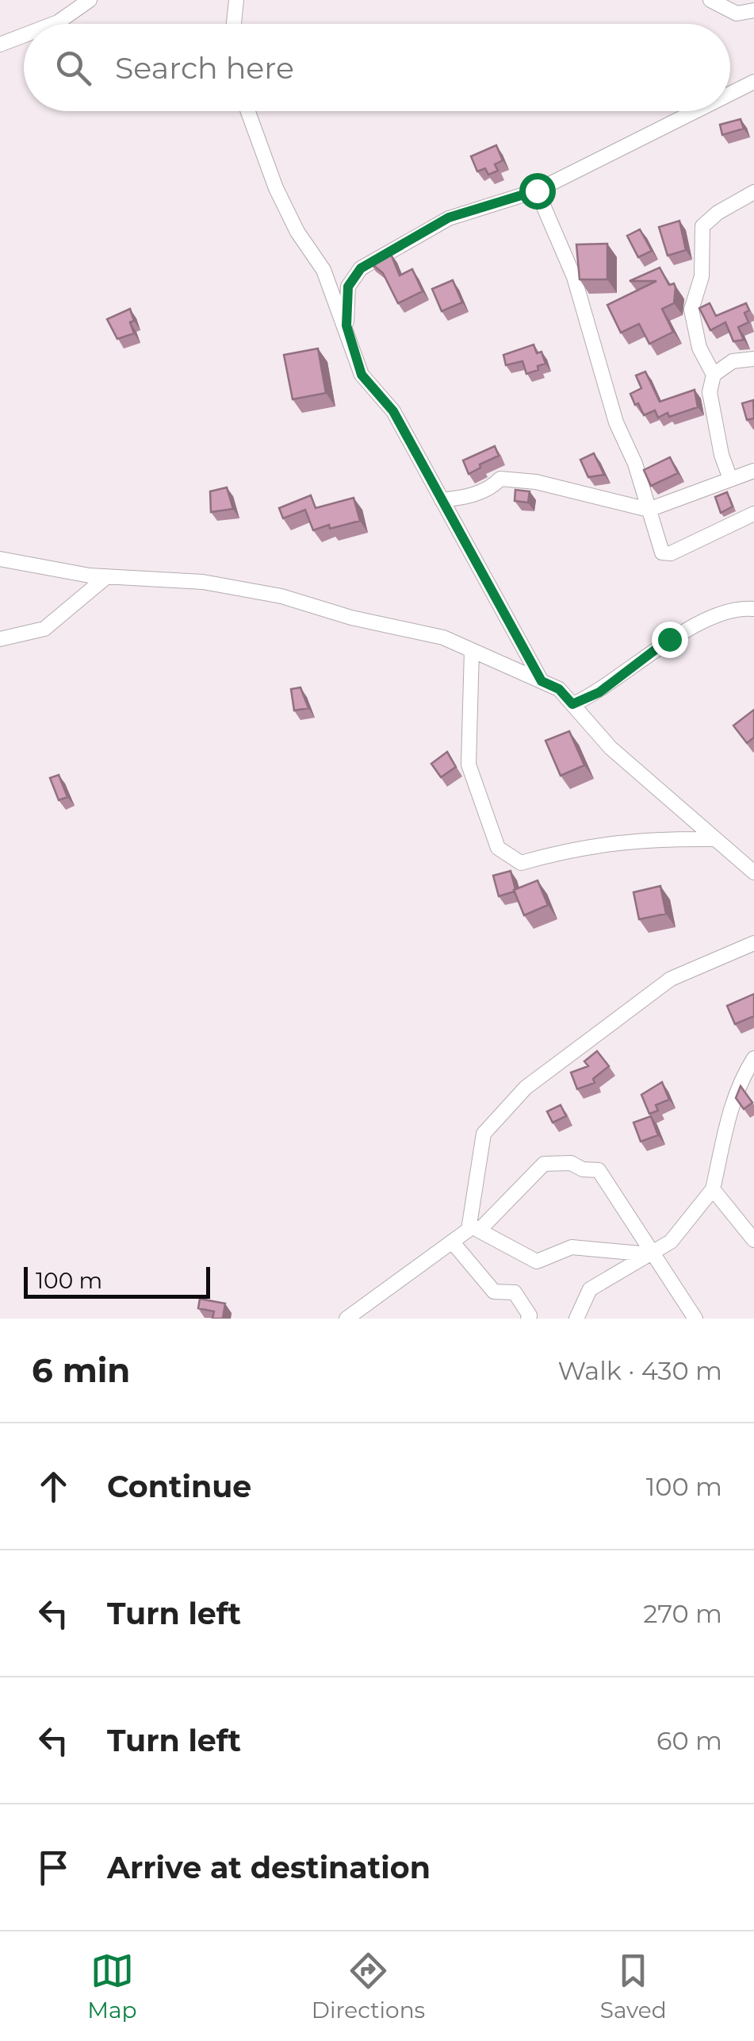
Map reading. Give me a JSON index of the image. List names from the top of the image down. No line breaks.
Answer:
{"scale_bar":"100 m","page":{"search":"Search here","scale":"100 m","heading":["6 min","Walk · 430 m"],"list":[["Continue","100 m"],["Turn left","270 m"],["Turn left","60 m"],"Arrive at destination"],"nav":["Map","Directions","Saved"]}}
